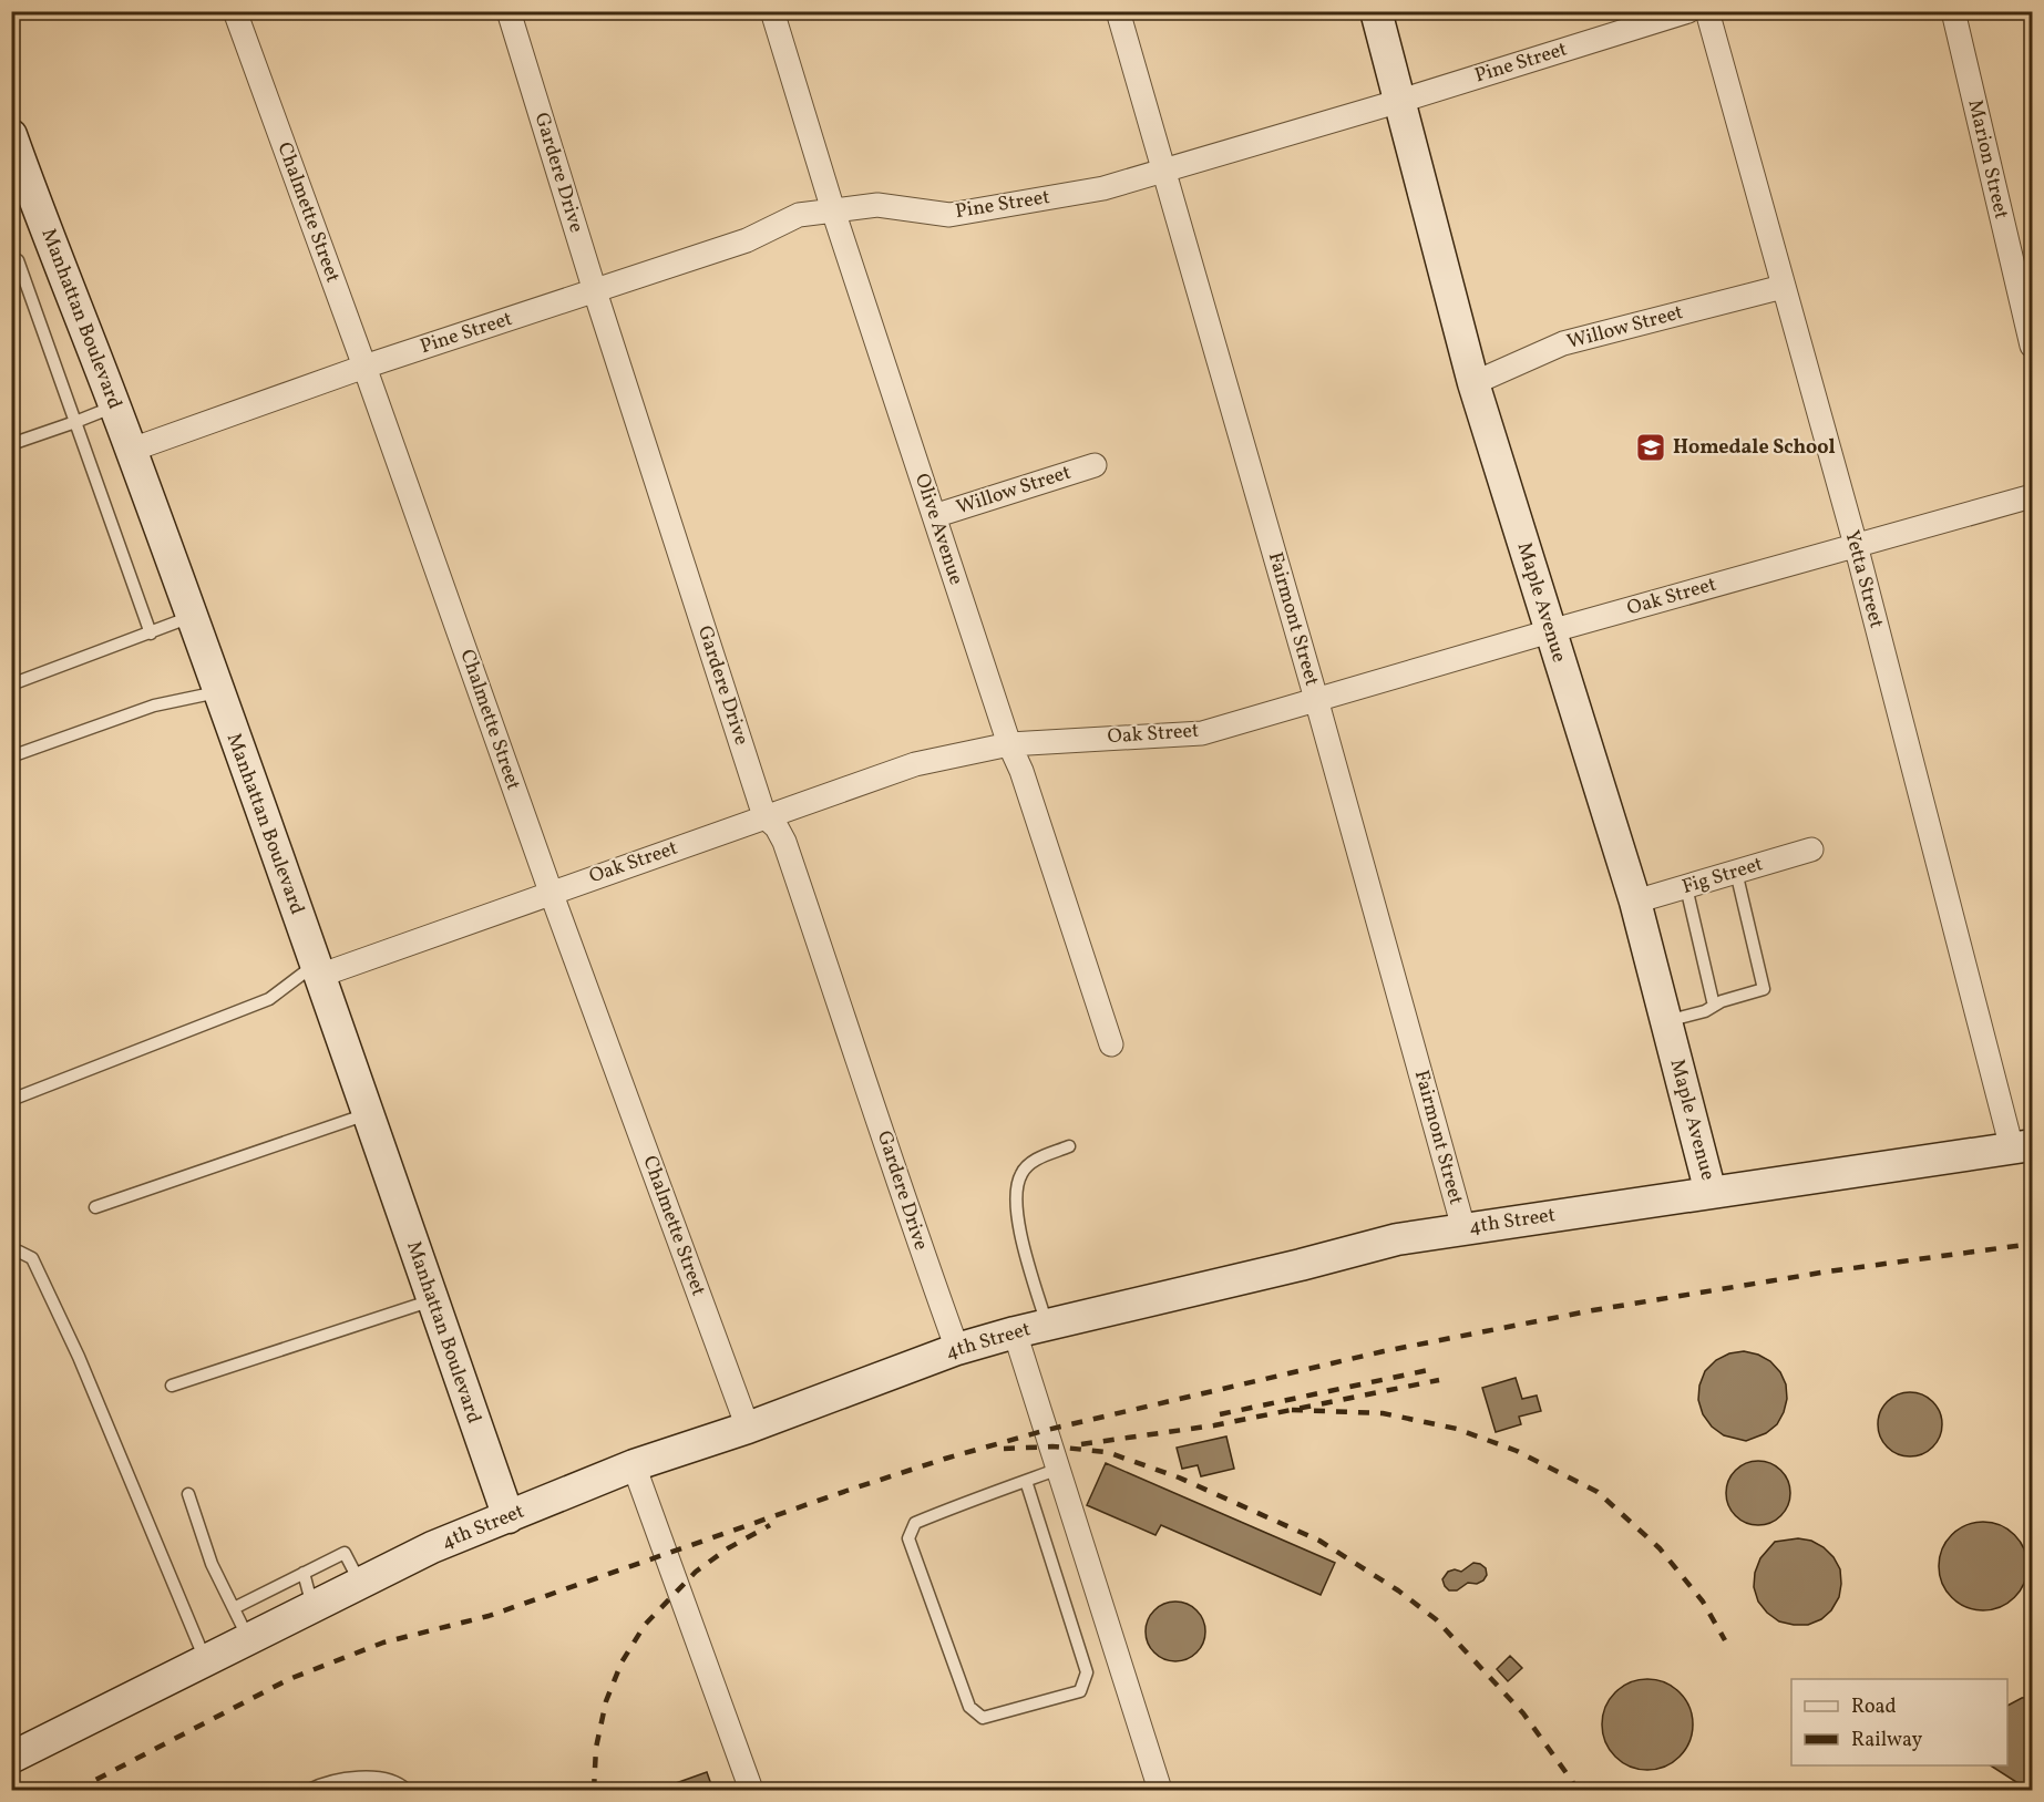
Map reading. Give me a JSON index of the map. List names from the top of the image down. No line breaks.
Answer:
{"streets":{"street":["Pine Street","Marion Street","Gardere Drive","Chalmette Street","Manhattan Boulevard","Willow Street","Olive Avenue","Yetta Street","Oak Street","Maple Avenue","Fairmont Street","Fig Street","4th Street"]},"crossings":[["Pine Street","Gardere Drive"],["Pine Street","Chalmette Street"],["Pine Street","Manhattan Boulevard"],["Pine Street","Olive Avenue"],["Pine Street","Maple Avenue"],["Pine Street","Fairmont Street"],["Gardere Drive","Oak Street"],["Gardere Drive","4th Street"],["Chalmette Street","Oak Street"],["Chalmette Street","4th Street"],["Manhattan Boulevard","Oak Street"],["Manhattan Boulevard","4th Street"],["Willow Street","Olive Avenue"],["Willow Street","Yetta Street"],["Willow Street","Maple Avenue"],["Olive Avenue","Oak Street"],["Yetta Street","Oak Street"],["Yetta Street","4th Street"],["Oak Street","Maple Avenue"],["Oak Street","Fairmont Street"],["Maple Avenue","Fig Street"],["Maple Avenue","4th Street"],["Fairmont Street","4th Street"]],"places":{"school or university":["Homedale School"]},"legend":["Road","Railway"]}
